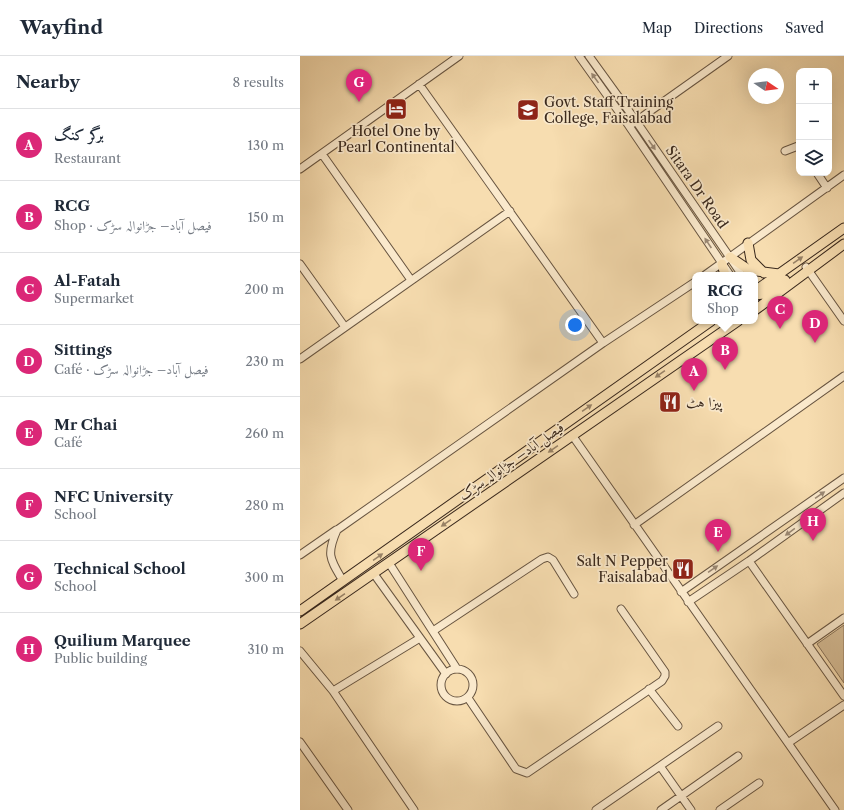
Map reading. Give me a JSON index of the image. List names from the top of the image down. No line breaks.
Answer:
{"streets":{"main road":["فیصل آباد– جڑانوالہ سڑک"],"street":["Sitara Dr Road"]},"places":{"hotel":["Hotel One by Pearl Continental"],"school or university":["Govt. Staff Training College, Faisalabad"],"restaurant":["پیزا ہٹ","Salt N Pepper Faisalabad"]},"north":"right","page":{"header":"Wayfind","nav":["Map","Directions","Saved"],"heading":["Nearby","8 results"],"map_buttons":["+","−"],"pins":["G","C","D","B","A","H","E","F"],"list":[{"mark":"A","name":"برگر کنگ","note":"Restaurant","value":"130 m"},{"mark":"B","name":"RCG","note":"Shop · فیصل آباد– جڑانوالہ سڑک","value":"150 m"},{"mark":"C","name":"Al-Fatah","note":"Supermarket","value":"200 m"},{"mark":"D","name":"Sittings","note":"Café · فیصل آباد– جڑانوالہ سڑک","value":"230 m"},{"mark":"E","name":"Mr Chai","note":"Café","value":"260 m"},{"mark":"F","name":"NFC University","note":"School","value":"280 m"},{"mark":"G","name":"Technical School","note":"School","value":"300 m"},{"mark":"H","name":"Quilium Marquee","note":"Public building","value":"310 m"}],"popup":["RCG","Shop"]}}
